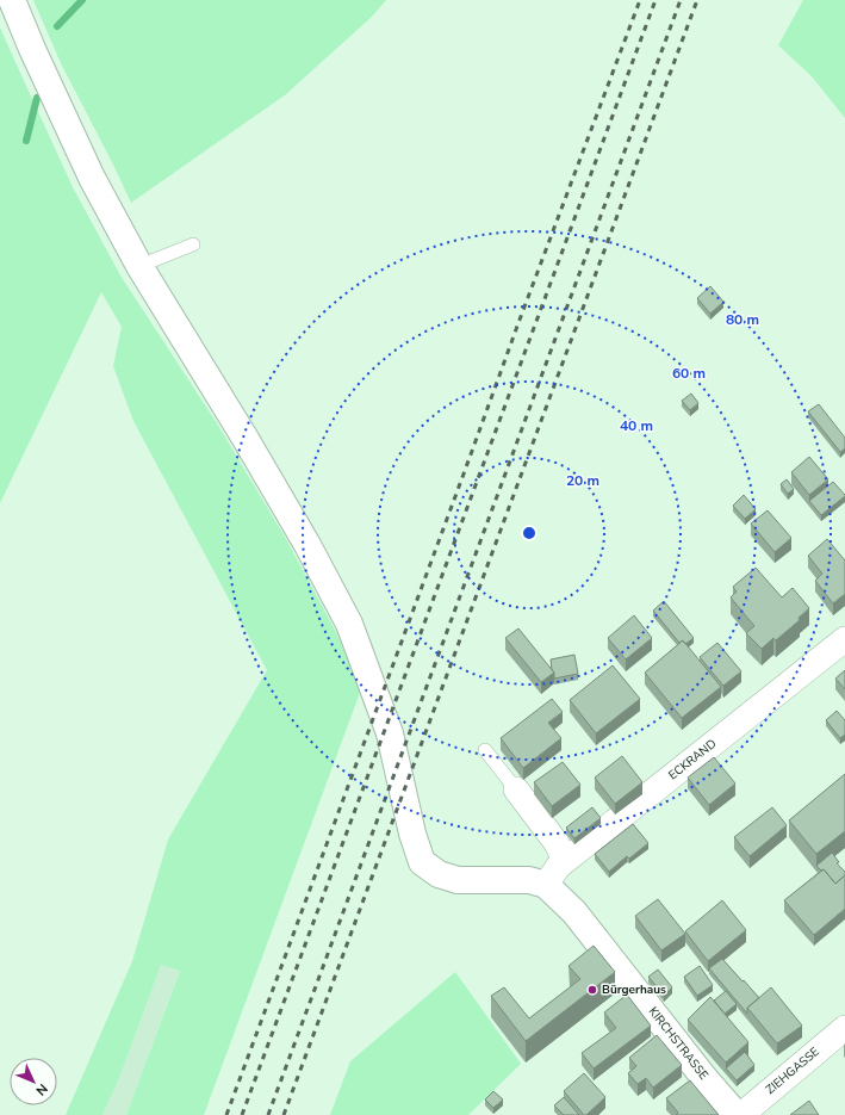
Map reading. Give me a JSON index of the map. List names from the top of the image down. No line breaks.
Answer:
{"streets":{"street":["ECKRAND","KIRCHSTRASSE","ZIEHGASSE"]},"crossings":[["ECKRAND","KIRCHSTRASSE"]],"places":["Bürgerhaus"],"north":"bottom right","rings":["80 m","60 m","40 m","20 m"]}
